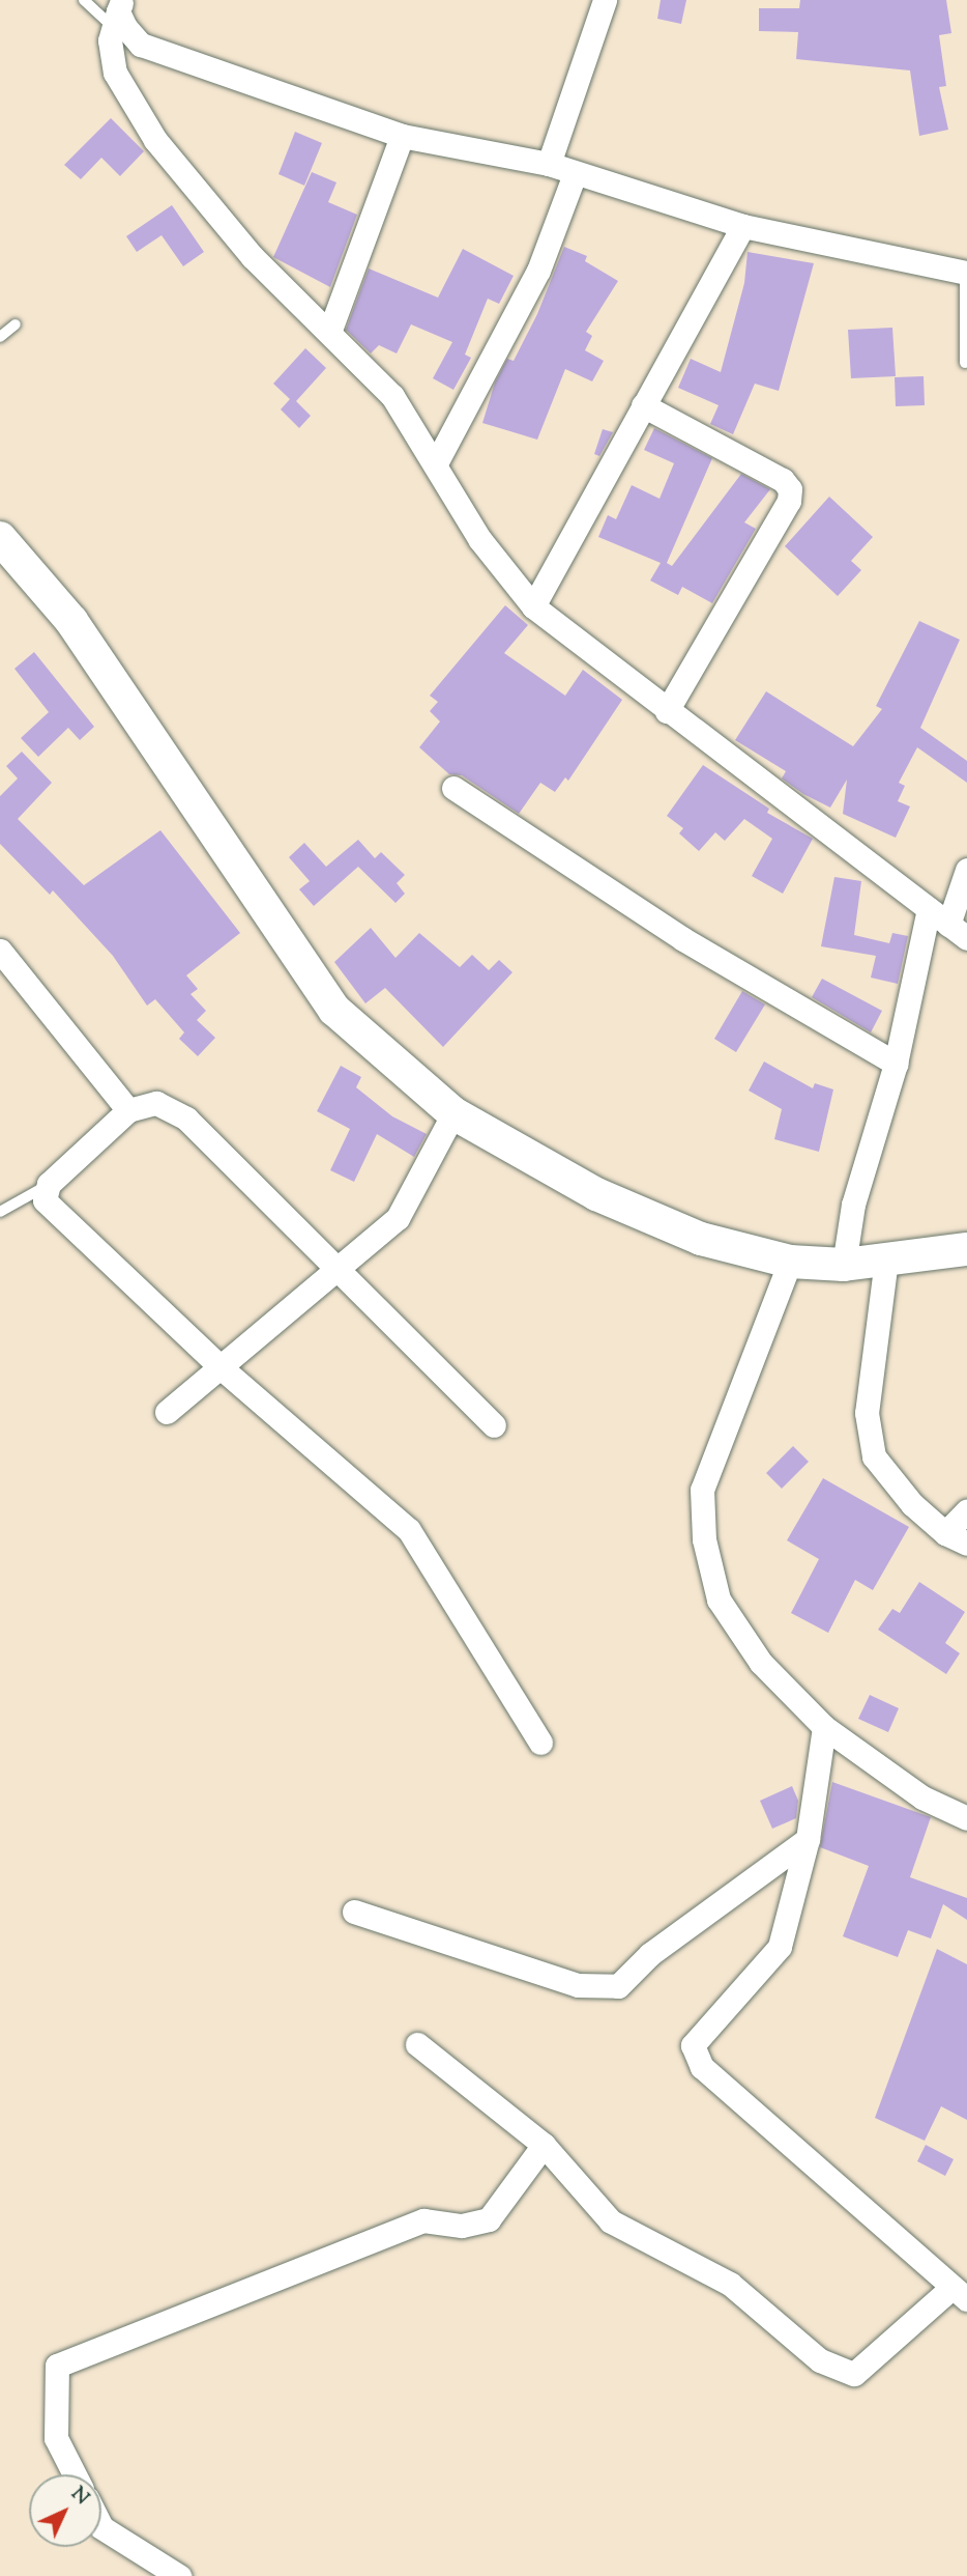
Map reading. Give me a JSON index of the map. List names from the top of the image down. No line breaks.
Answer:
{"north":"top right"}
